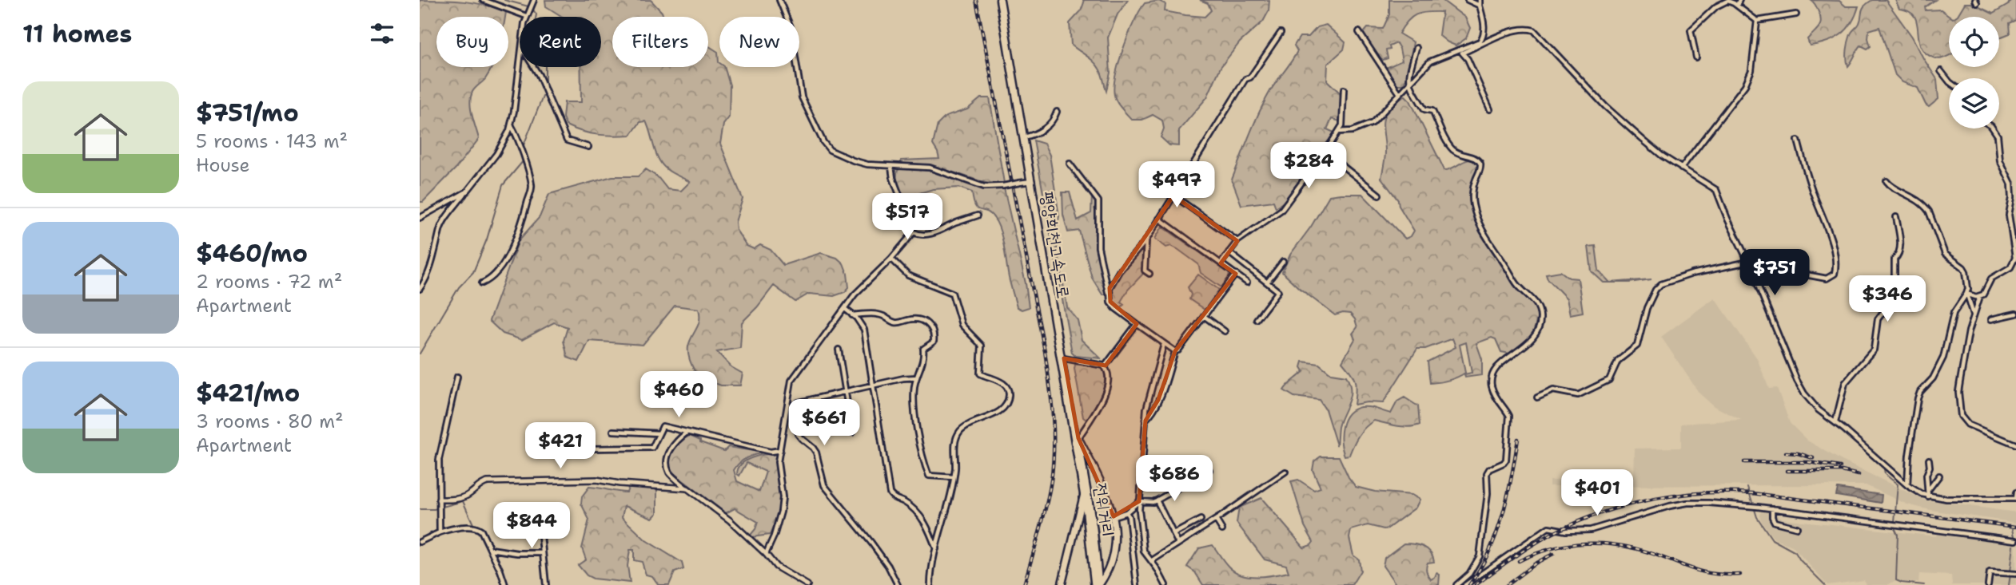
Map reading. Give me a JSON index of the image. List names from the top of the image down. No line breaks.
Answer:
{"streets":{"highway":["평양희천고속도로"],"main road":["전위거리"]},"crossings":[["평양희천고속도로","전위거리"]],"page":{"heading":"11 homes","chip":["Buy","Rent","Filters","New"],"list":[{"name":"$751/mo","note":"5 rooms · 143 m² · House"},{"name":"$460/mo","note":"2 rooms · 72 m² · Apartment"},{"name":"$421/mo","note":"3 rooms · 80 m² · Apartment"}],"price":["$284","$497","$517","$751","$346","$460","$661","$421","$686","$401","$844"]}}
